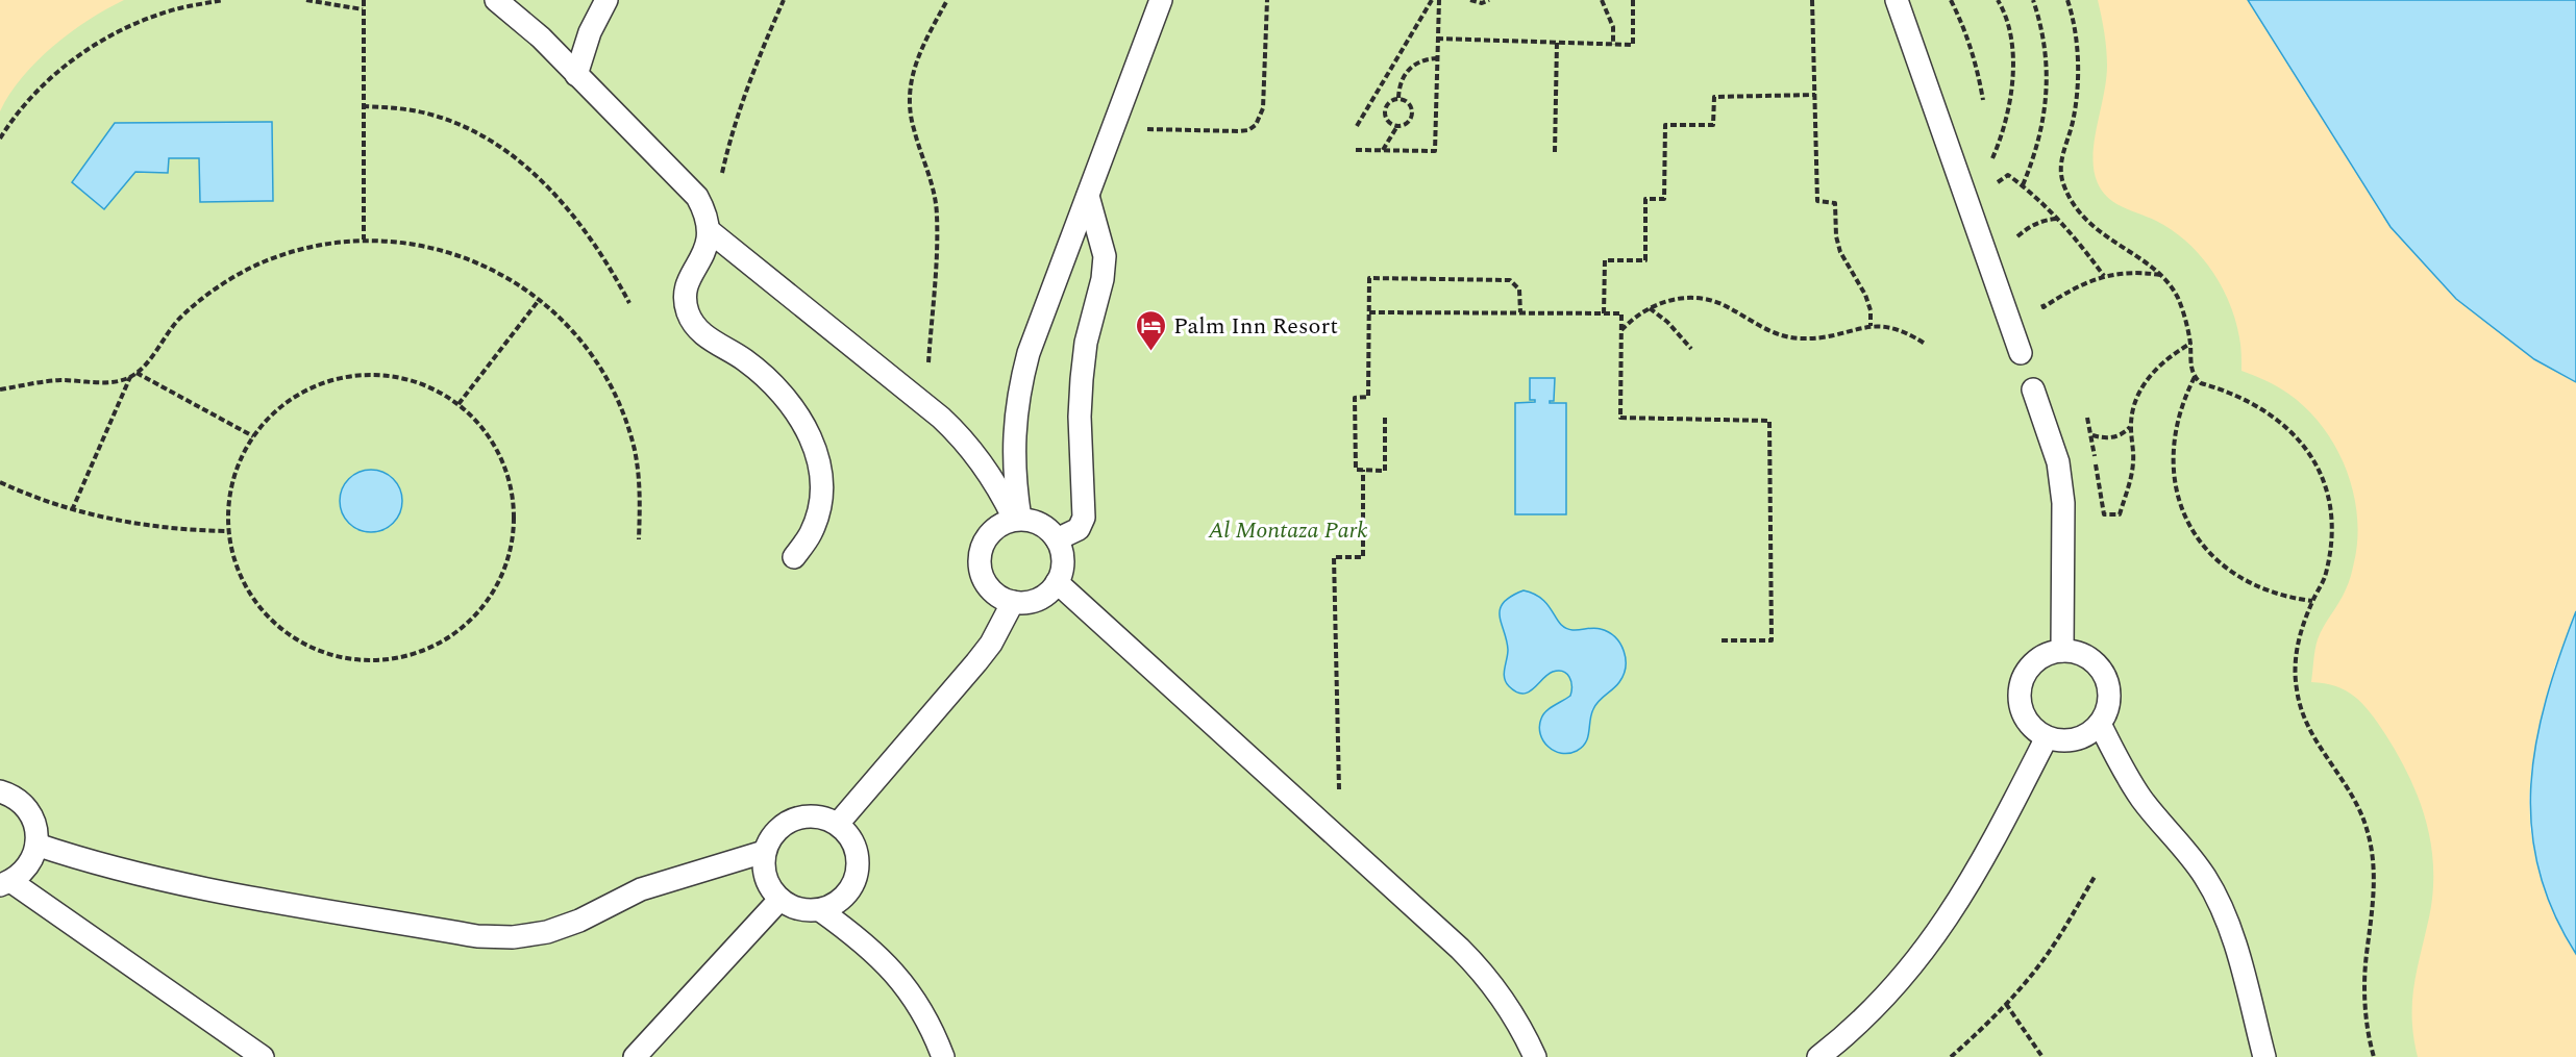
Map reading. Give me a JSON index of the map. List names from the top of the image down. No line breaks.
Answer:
{"parks":["Al Montaza Park"],"places":{"hotel":["Palm Inn Resort"]}}
